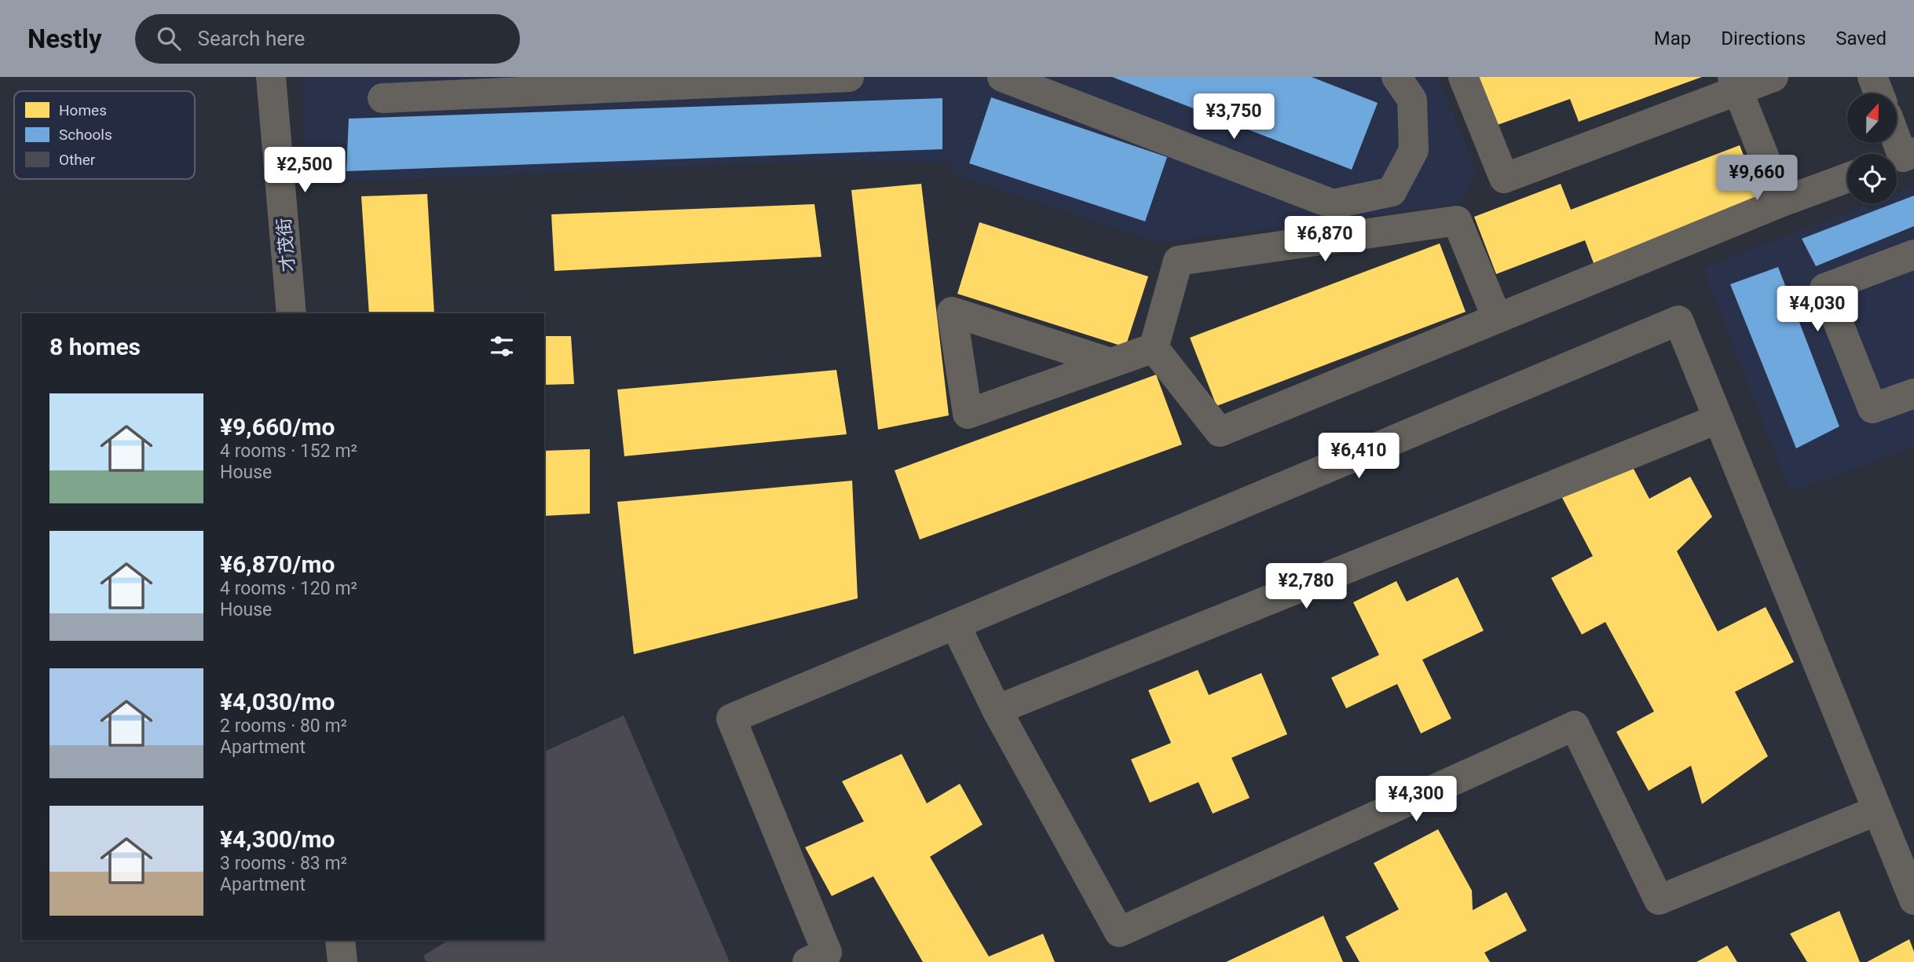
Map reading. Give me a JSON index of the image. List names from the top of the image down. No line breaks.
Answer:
{"streets":{"street":["才茂街"]},"legend":["Homes","Schools","Other"],"north":"top","page":{"header":"Nestly","search":"Search here","nav":["Map","Directions","Saved"],"price":["¥3,750","¥2,500","¥9,660","¥6,870","¥4,030","¥6,410","¥2,780","¥4,300"],"heading":"8 homes","list":[{"name":"¥9,660/mo","note":"4 rooms · 152 m² · House"},{"name":"¥6,870/mo","note":"4 rooms · 120 m² · House"},{"name":"¥4,030/mo","note":"2 rooms · 80 m² · Apartment"},{"name":"¥4,300/mo","note":"3 rooms · 83 m² · Apartment"}]}}
